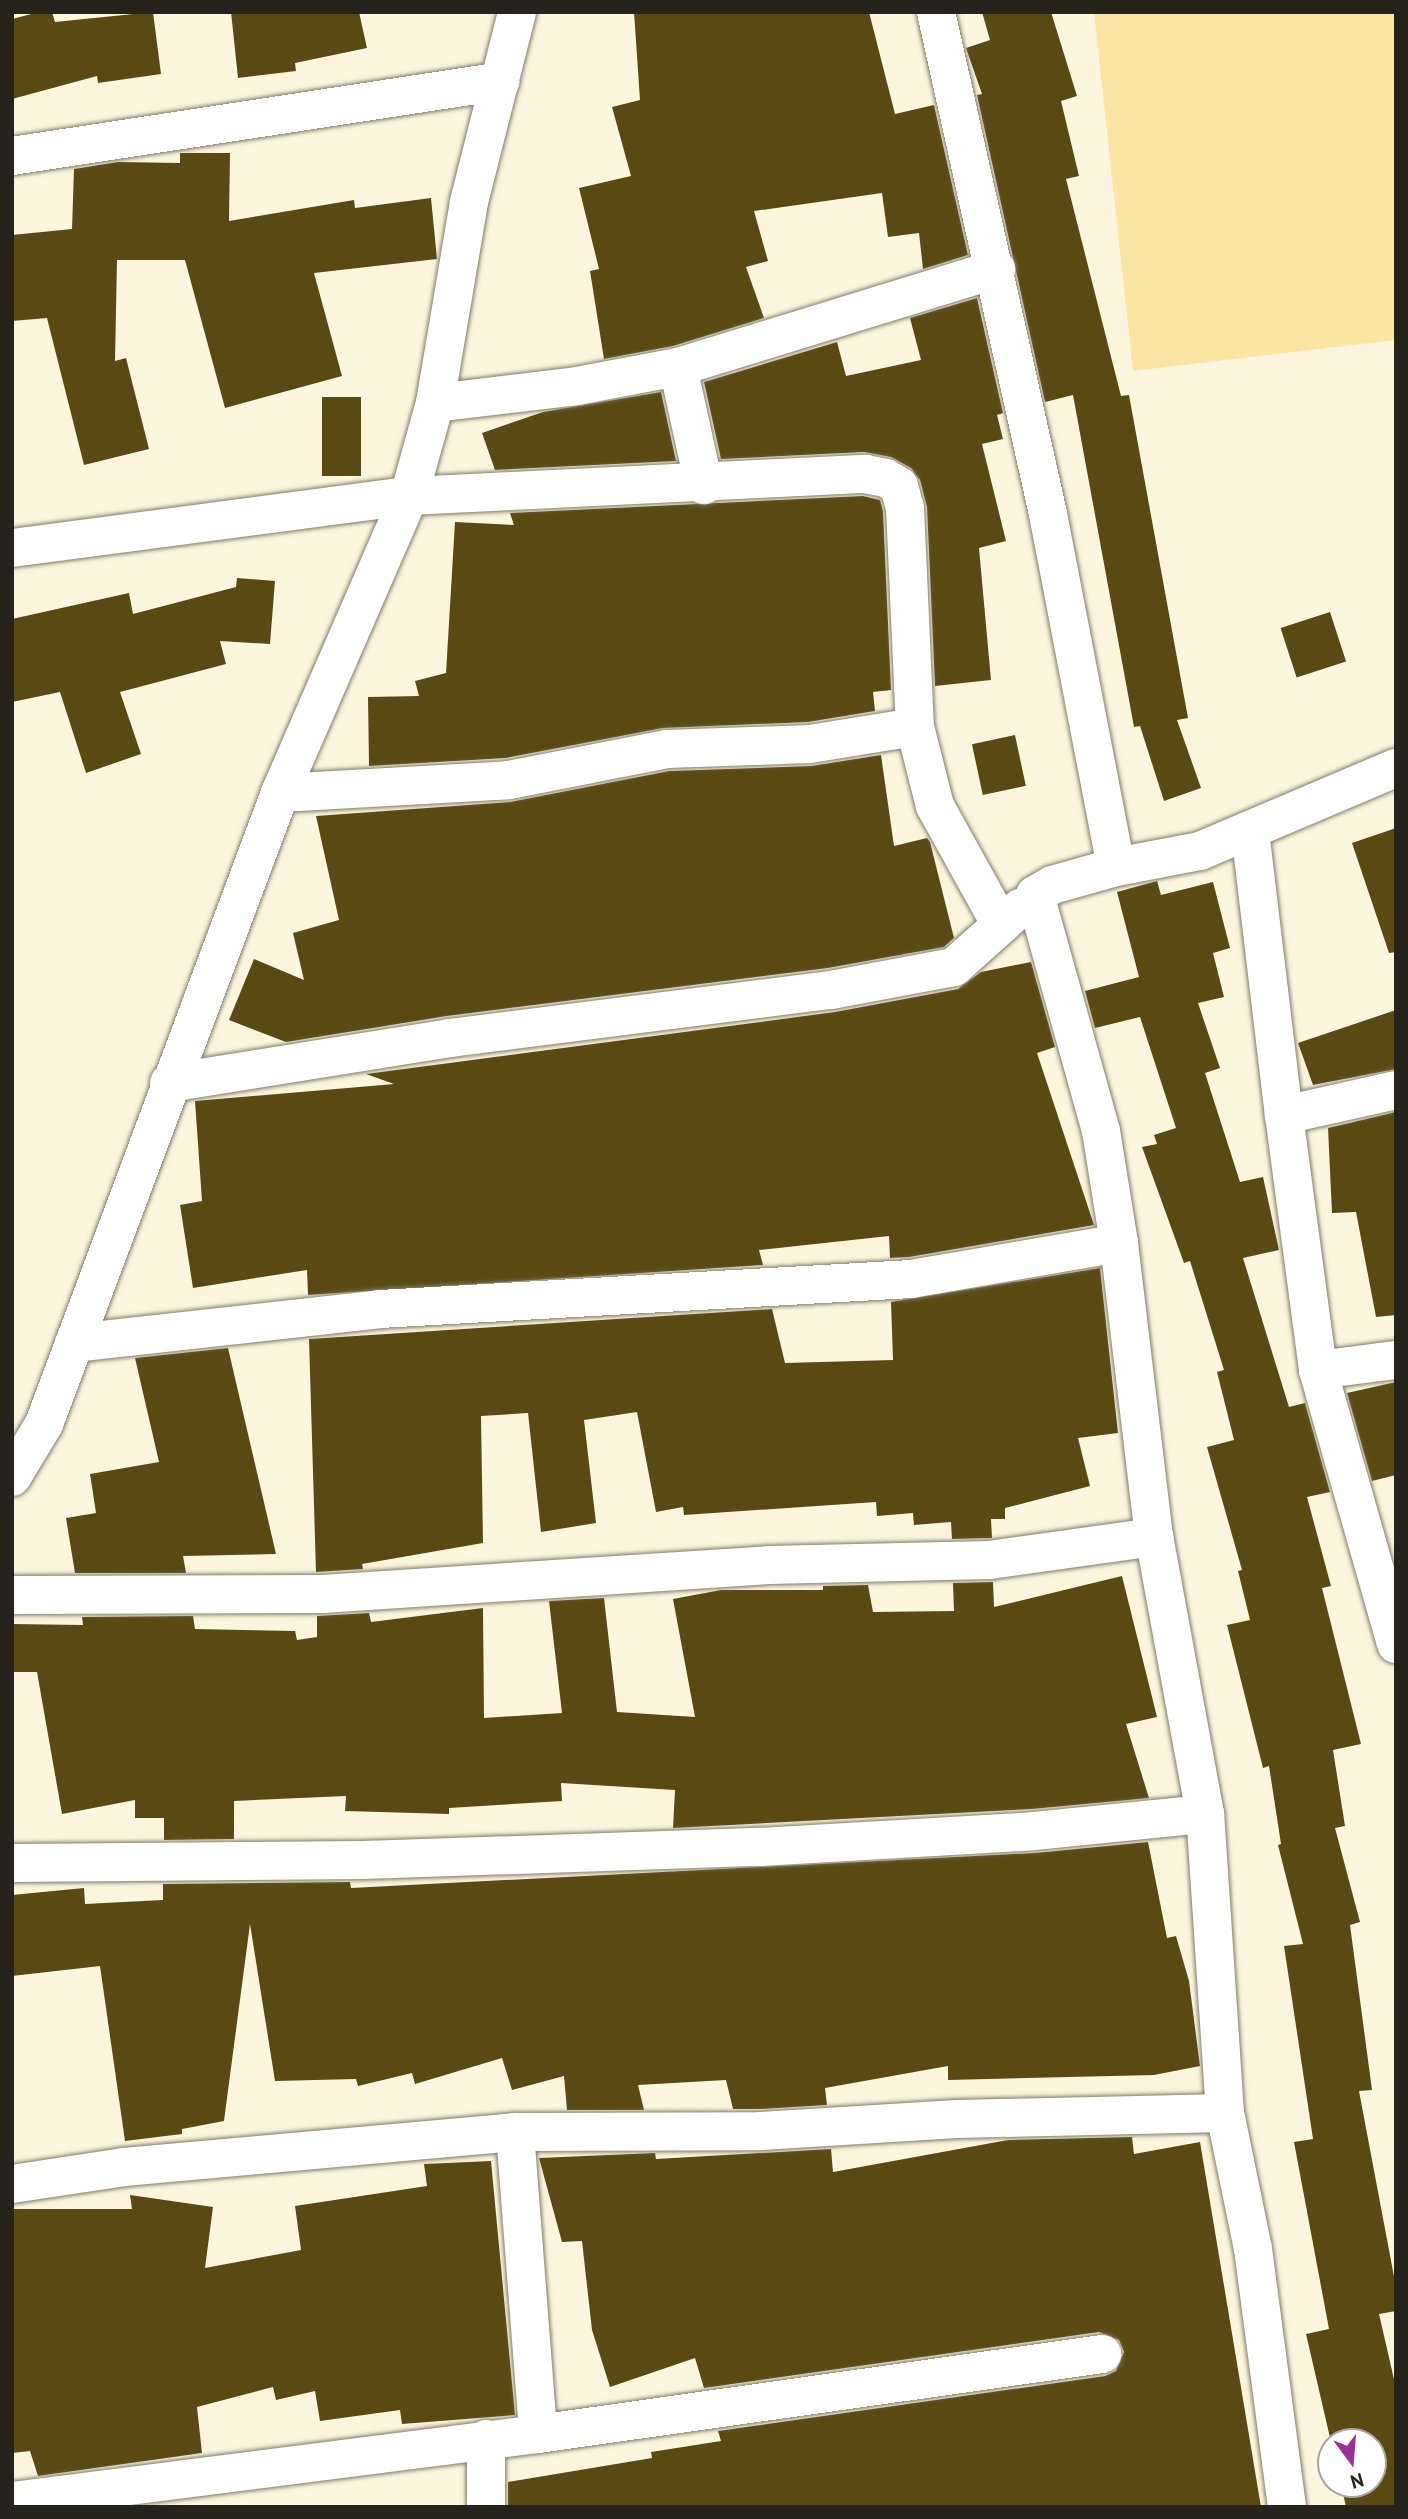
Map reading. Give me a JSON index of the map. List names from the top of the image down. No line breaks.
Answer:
{"north":"bottom"}
